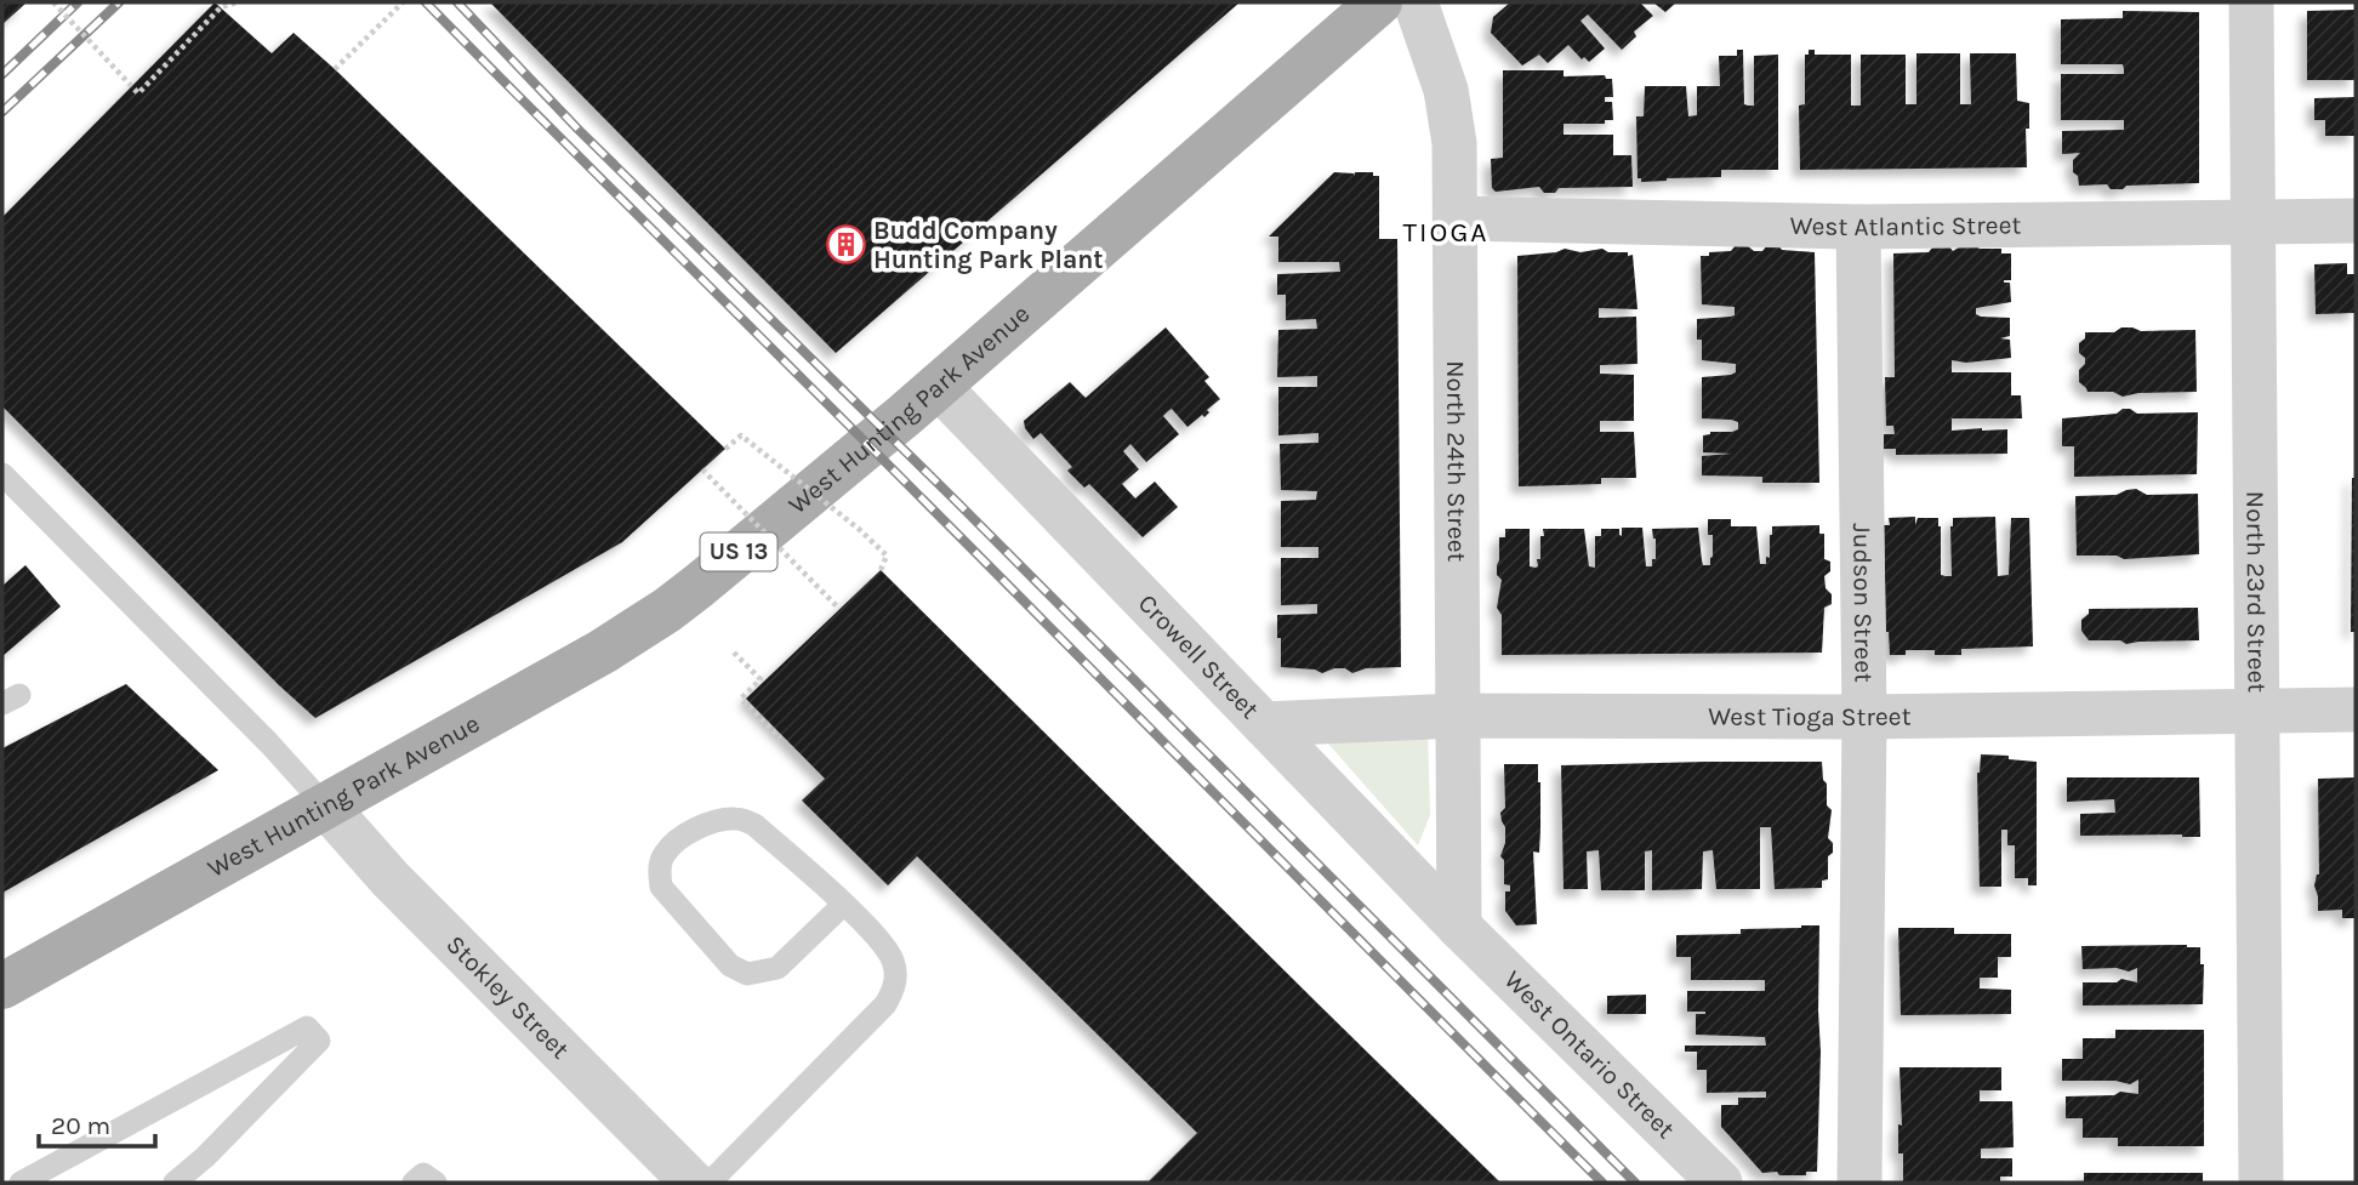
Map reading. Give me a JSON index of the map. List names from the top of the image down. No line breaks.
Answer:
{"streets":{"main road":["West Hunting Park Avenue","US 13"],"street":["West Atlantic Street","North 24th Street","North 23rd Street","Judson Street","Crowell Street","West Tioga Street","Stokley Street","West Ontario Street"]},"crossings":[["West Atlantic Street","North 24th Street"],["West Atlantic Street","North 23rd Street"],["West Atlantic Street","Judson Street"],["West Hunting Park Avenue","Crowell Street"],["West Hunting Park Avenue","Stokley Street"],["North 24th Street","Crowell Street"],["North 24th Street","West Tioga Street"],["North 24th Street","West Ontario Street"],["North 23rd Street","West Tioga Street"],["Judson Street","West Tioga Street"],["Crowell Street","West Tioga Street"],["Crowell Street","West Ontario Street"]],"districts":["TIOGA"],"places":{"building":["Budd Company Hunting Park Plant"]},"scale_bar":"20 m"}
